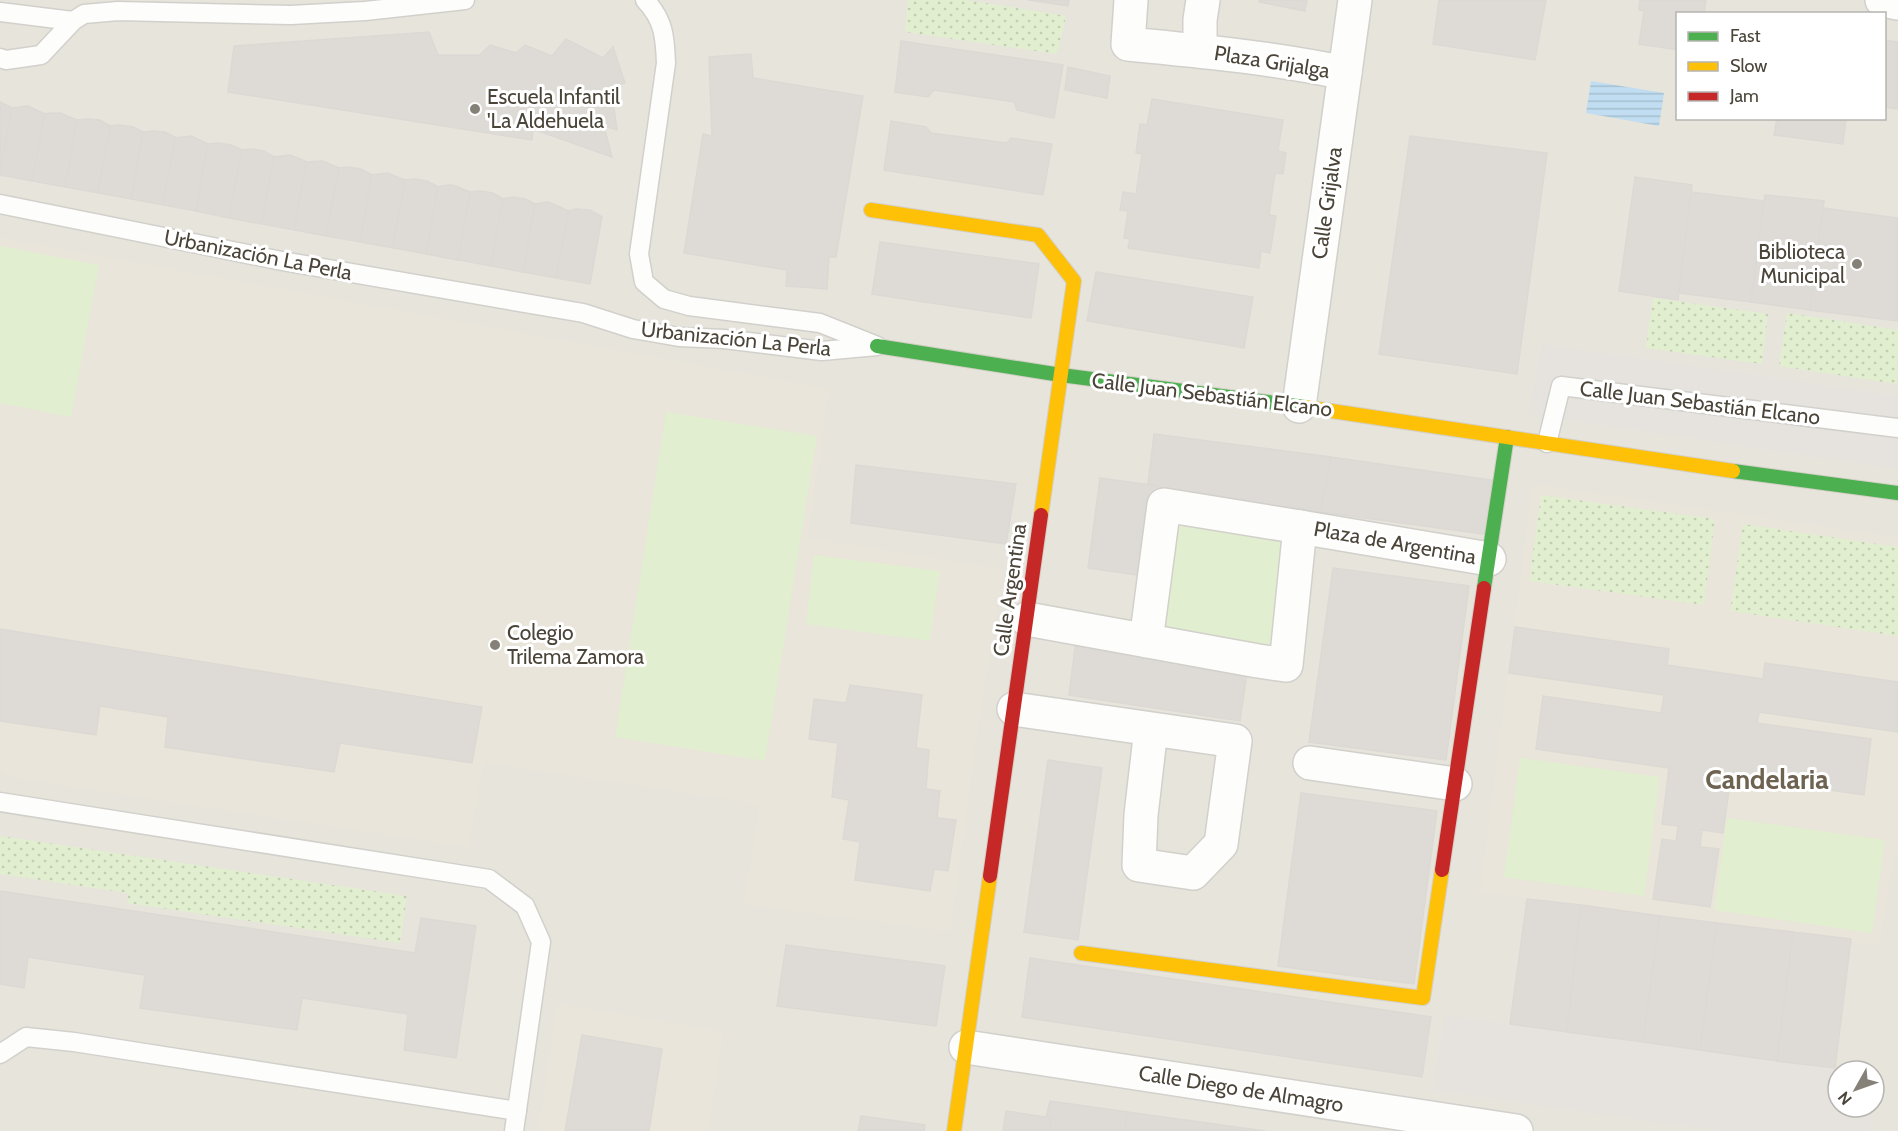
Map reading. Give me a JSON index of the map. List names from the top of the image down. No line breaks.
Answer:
{"streets":{"street":["Plaza Grijalga","Calle Grijalva","Calle Juan Sebastián Elcano","Plaza de Argentina","Calle Argentina","Calle Diego de Almagro"],"lane":["Urbanización La Perla"]},"crossings":[["Plaza Grijalga","Calle Grijalva"],["Calle Grijalva","Calle Juan Sebastián Elcano"],["Urbanización La Perla","Calle Juan Sebastián Elcano"],["Calle Juan Sebastián Elcano","Calle Argentina"],["Plaza de Argentina","Calle Argentina"],["Calle Argentina","Calle Diego de Almagro"]],"districts":["Candelaria"],"places":["Escuela Infantil 'La Aldehuela","Biblioteca Municipal","Colegio Trilema Zamora"],"legend":["Fast","Slow","Jam"],"north":"bottom left"}
